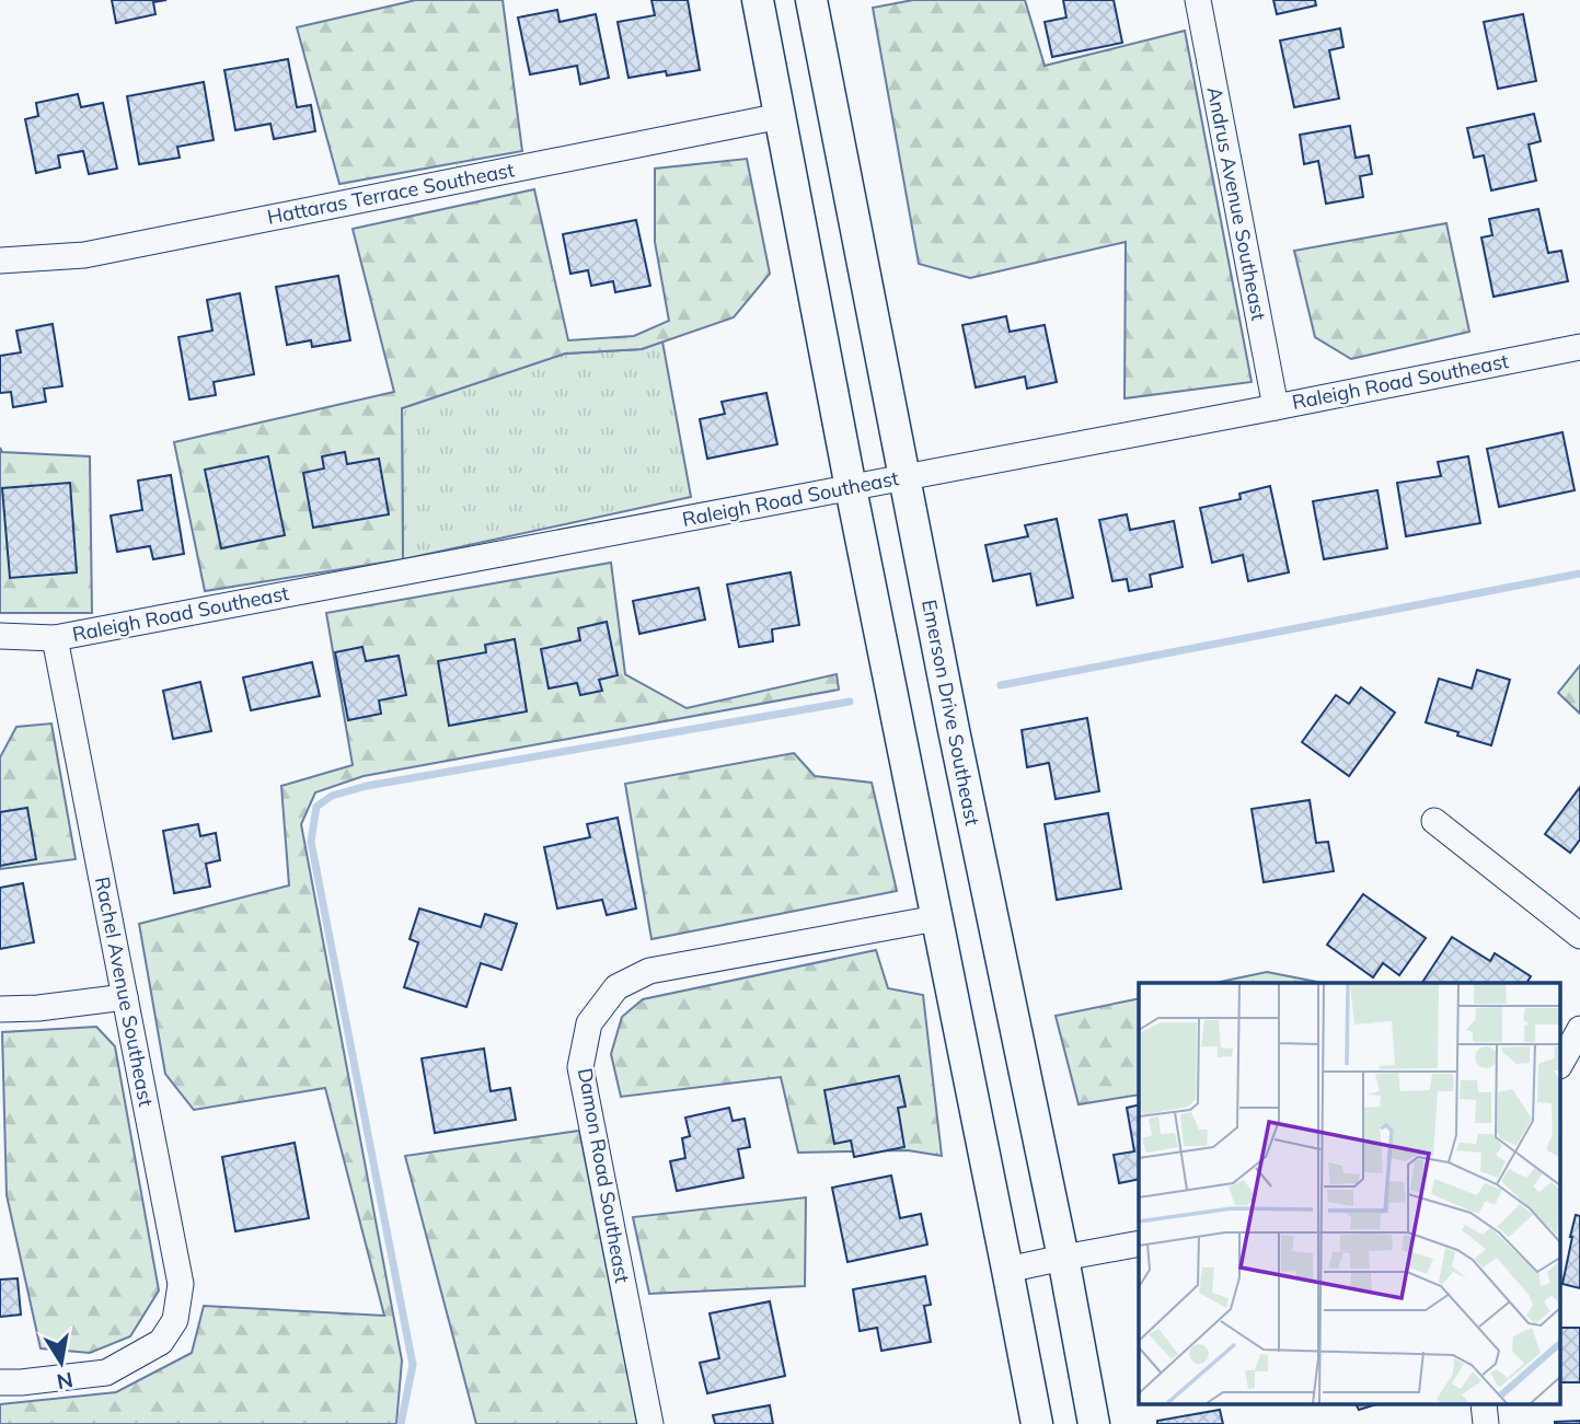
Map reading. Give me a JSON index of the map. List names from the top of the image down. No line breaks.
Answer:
{"streets":{"street":["Hattaras Terrace Southeast","Andrus Avenue Southeast","Raleigh Road Southeast","Emerson Drive Southeast","Rachel Avenue Southeast","Damon Road Southeast"]},"crossings":[["Andrus Avenue Southeast","Raleigh Road Southeast"],["Raleigh Road Southeast","Emerson Drive Southeast"],["Raleigh Road Southeast","Rachel Avenue Southeast"]],"north":"bottom"}
